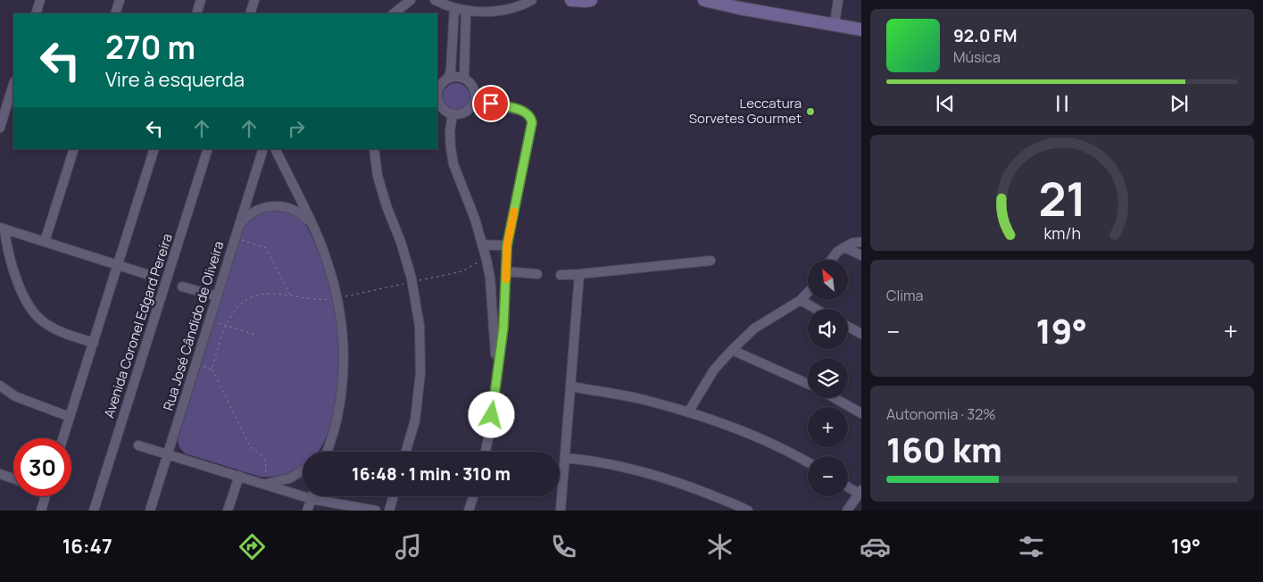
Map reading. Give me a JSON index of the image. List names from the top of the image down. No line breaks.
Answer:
{"streets":{"street":["Avenida Coronel Edgard Pereira","Rua José Cândido de Oliveira"]},"places":["Leccatura Sorvetes Gourmet"],"north":"top left","page":{"turn":["270 m","Vire à esquerda"],"song":["92.0 FM","Música"],"map_buttons":["+","−"],"tile":["Clima",["Autonomia · 32%","160 km"]],"heat":["−","19°","+"],"limit":"30","trip":"16:48 · 1 min · 310 m","tabs":["16:47","19°"],"gauge":["21","km/h"]}}
